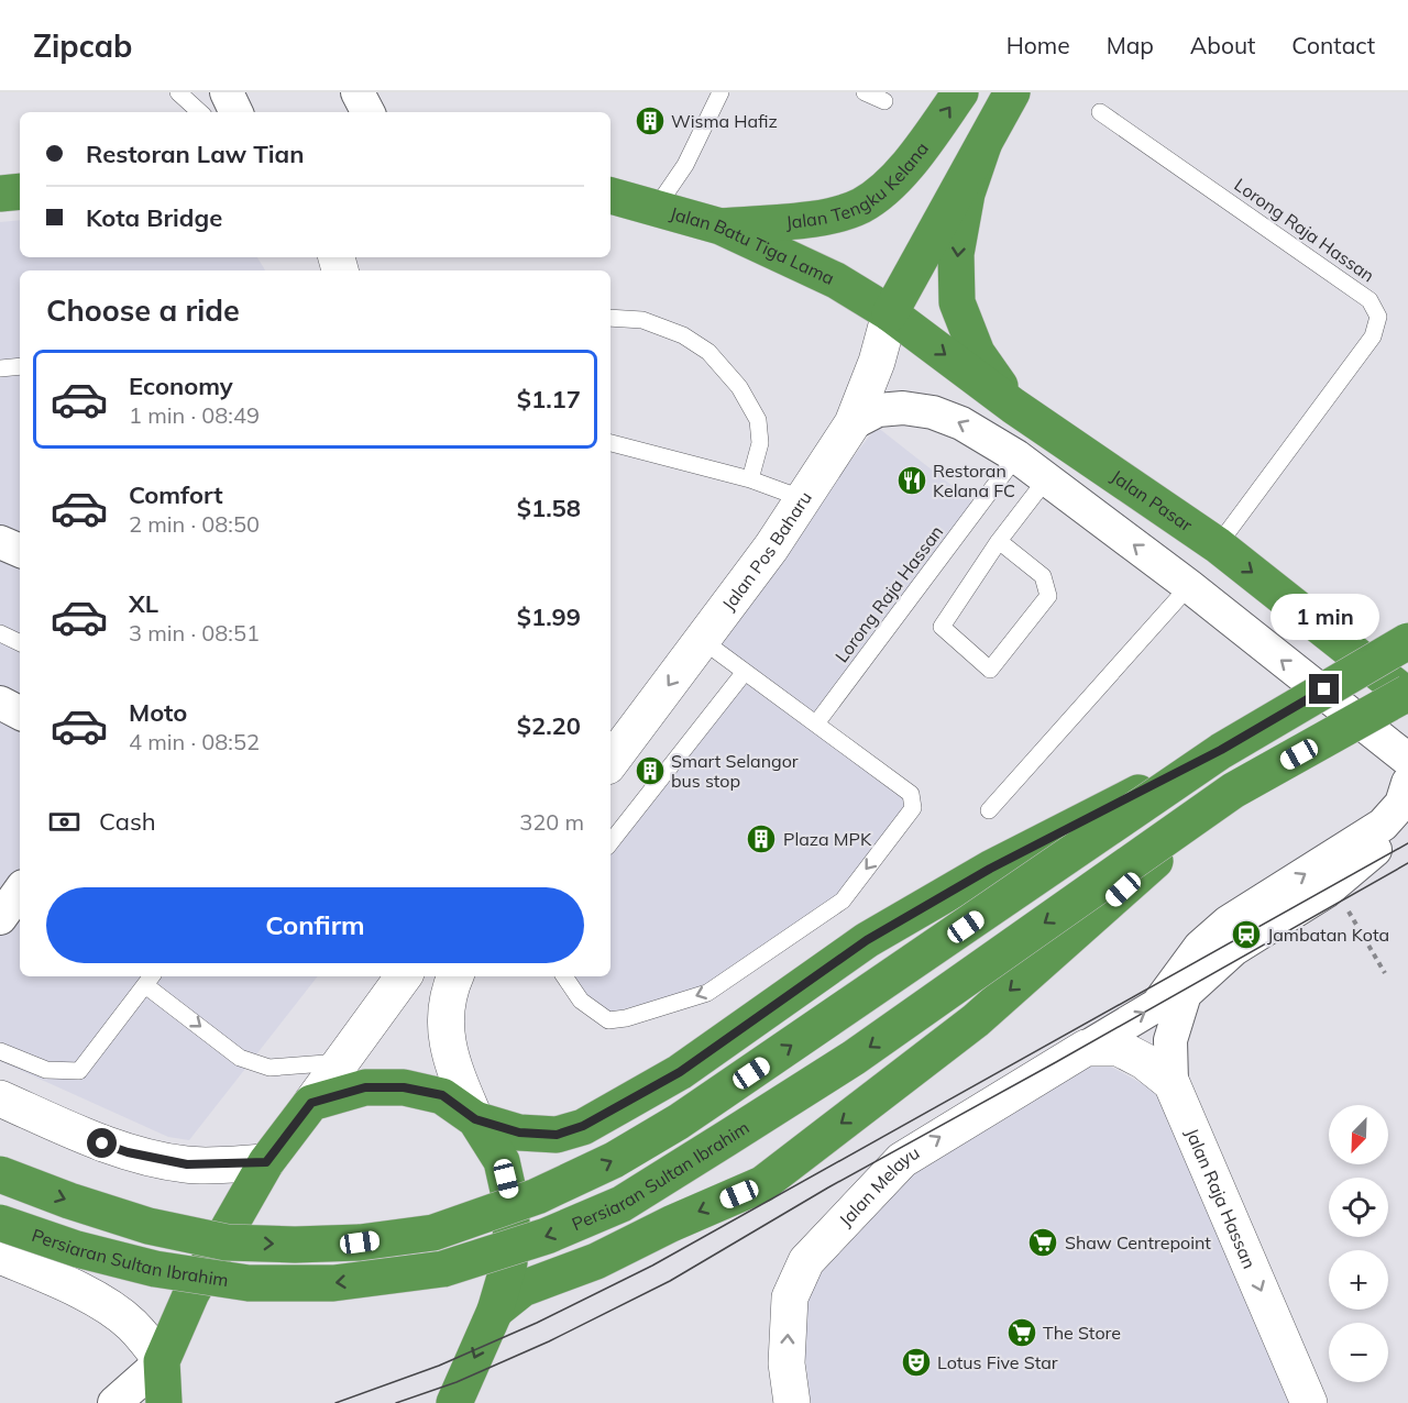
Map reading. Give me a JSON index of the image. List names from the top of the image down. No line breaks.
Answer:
{"streets":{"highway":["Jalan Tengku Kelana","Jalan Batu Tiga Lama","Jalan Pasar","Persiaran Sultan Ibrahim"],"main road":["Jalan Pos Baharu","Jalan Melayu","Jalan Raja Hassan"],"lane":["Lorong Raja Hassan"]},"crossings":[["Jalan Tengku Kelana","Jalan Batu Tiga Lama"],["Lorong Raja Hassan","Jalan Pasar"],["Jalan Batu Tiga Lama","Jalan Pasar"],["Jalan Batu Tiga Lama","Jalan Pos Baharu"],["Jalan Pasar","Jalan Pos Baharu"],["Jalan Melayu","Jalan Raja Hassan"]],"one_way":["Jalan Tengku Kelana","Jalan Pasar","Jalan Melayu","Jalan Raja Hassan"],"places":{"building":["Wisma Hafiz","Smart Selangor bus stop","Plaza MPK"],"restaurant":["Restoran Kelana FC"],"station":["Jambatan Kota"],"supermarket":["Shaw Centrepoint","The Store"],"theatre":["Lotus Five Star"]},"north":"bottom left","page":{"header":"Zipcab","nav":["Home","Map","About","Contact"],"banner":["Restoran Law Tian","Kota Bridge"],"heading":"Choose a ride","list":[{"name":"Economy","note":"1 min · 08:49","value":"$1.17"},{"name":"Comfort","note":"2 min · 08:50","value":"$1.58"},{"name":"XL","note":"3 min · 08:51","value":"$1.99"},{"name":"Moto","note":"4 min · 08:52","value":"$2.20"}],"bubble":"1 min","pay":["Cash","320 m"],"buttons":"Confirm","map_buttons":["+","−"]}}
